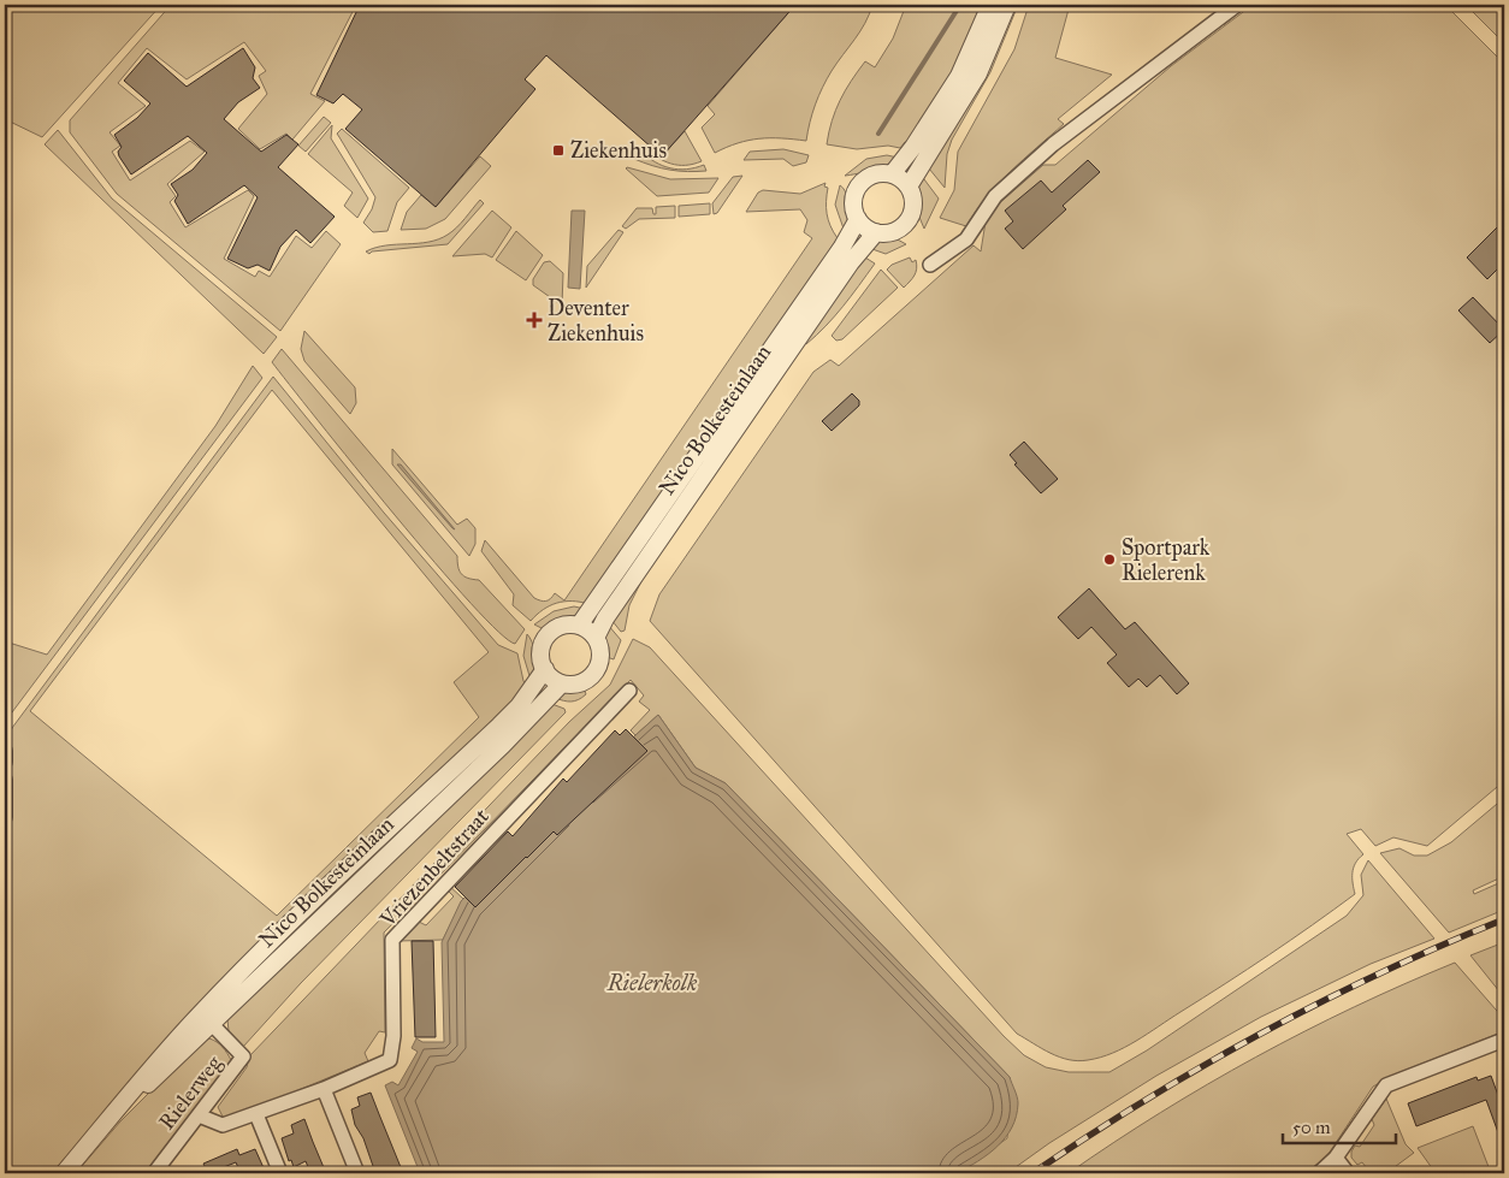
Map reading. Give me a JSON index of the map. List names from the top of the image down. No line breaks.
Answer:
{"streets":{"street":["Nico Bolkesteinlaan","Vriezenbeltstraat","Rielerweg"]},"crossings":[["Nico Bolkesteinlaan","Rielerweg"],["Vriezenbeltstraat","Rielerweg"]],"water":["Rielerkolk"],"places":{"transit":["Ziekenhuis"],"health":["Deventer Ziekenhuis"],"other":["Sportpark Rielerenk"]},"scale_bar":"50 m"}
